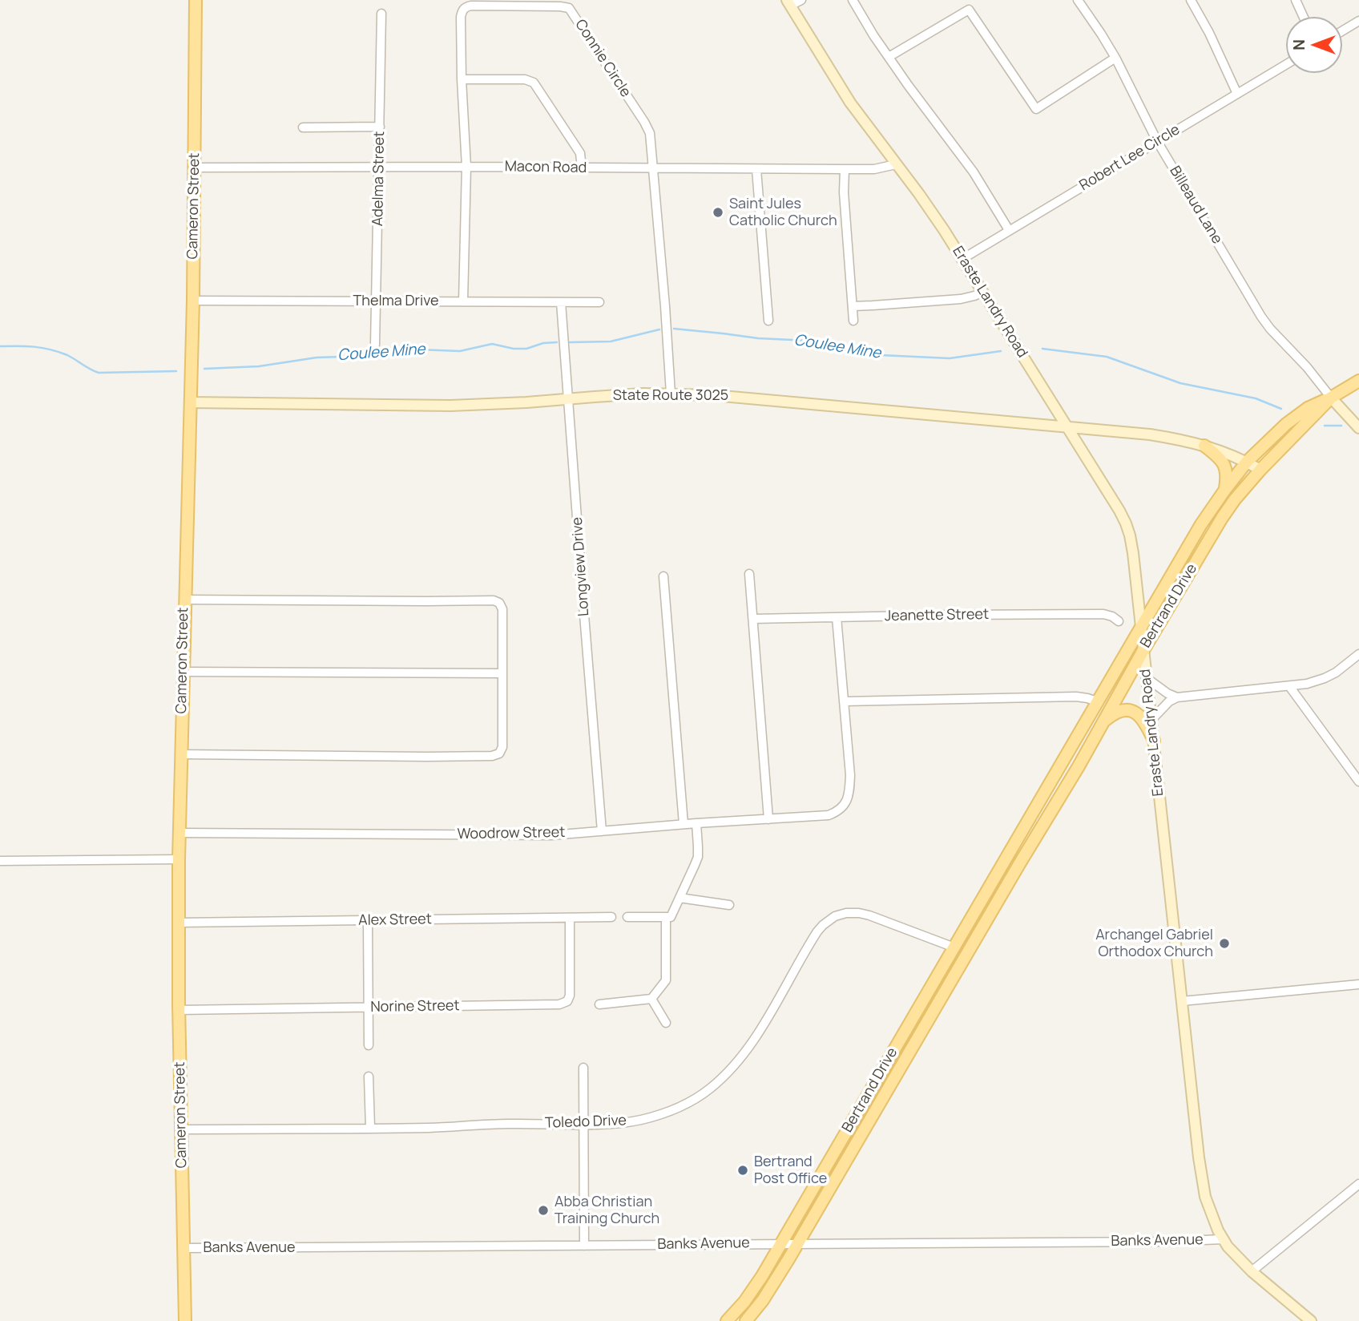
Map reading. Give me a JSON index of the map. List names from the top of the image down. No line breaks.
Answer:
{"streets":{"main road":["Cameron Street","Bertrand Drive"],"street":["Connie Circle","Robert Lee Circle","Macon Road","Adelma Street","Billeaud Lane","Thelma Drive","Eraste Landry Road","State Route 3025","Longview Drive","Jeanette Street","Woodrow Street","Alex Street","Norine Street","Toledo Drive","Banks Avenue"]},"crossings":[["Connie Circle","Macon Road"],["Connie Circle","Thelma Drive"],["Robert Lee Circle","Billeaud Lane"],["Robert Lee Circle","Eraste Landry Road"],["Macon Road","Adelma Street"],["Macon Road","Cameron Street"],["Macon Road","Eraste Landry Road"],["Adelma Street","Thelma Drive"],["Billeaud Lane","Bertrand Drive"],["Cameron Street","Thelma Drive"],["Cameron Street","State Route 3025"],["Cameron Street","Woodrow Street"],["Cameron Street","Alex Street"],["Cameron Street","Norine Street"],["Cameron Street","Toledo Drive"],["Cameron Street","Banks Avenue"],["Thelma Drive","Longview Drive"],["Eraste Landry Road","State Route 3025"],["Eraste Landry Road","Bertrand Drive"],["Eraste Landry Road","Banks Avenue"],["State Route 3025","Longview Drive"],["State Route 3025","Bertrand Drive"],["Longview Drive","Woodrow Street"],["Bertrand Drive","Toledo Drive"],["Bertrand Drive","Banks Avenue"],["Alex Street","Norine Street"]],"water":["Coulee Mine"],"places":["Saint Jules Catholic Church","Archangel Gabriel Orthodox Church","Bertrand Post Office","Abba Christian Training Church"],"north":"left"}
